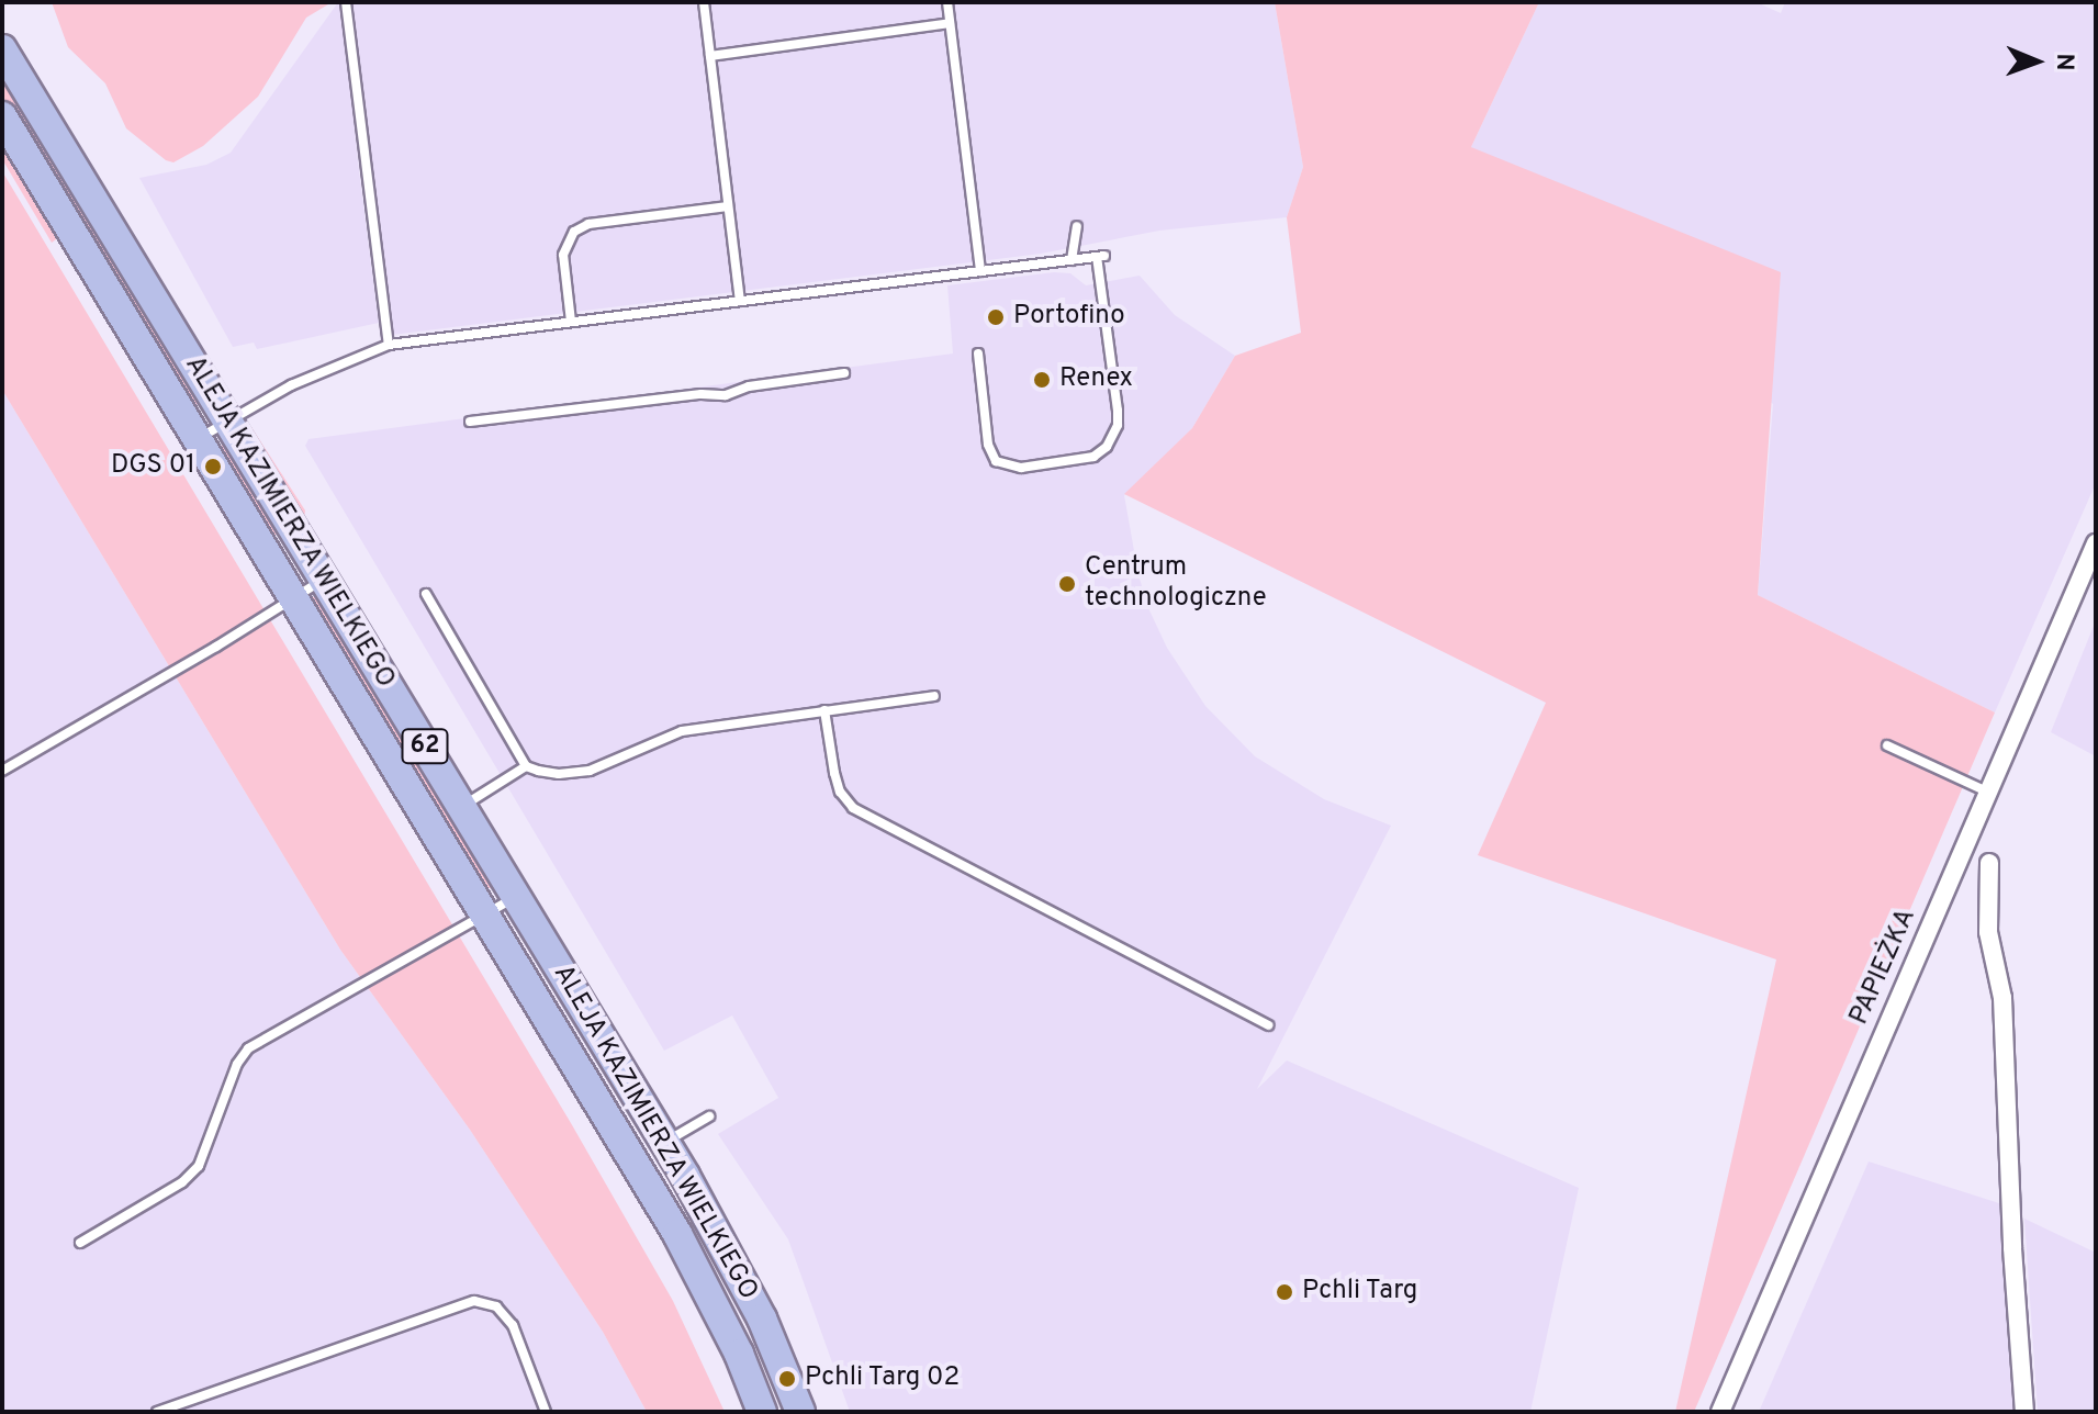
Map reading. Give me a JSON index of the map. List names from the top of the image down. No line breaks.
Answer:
{"streets":{"main road":["ALEJA KAZIMIERZA WIELKIEGO","62"],"street":["PAPIEŻKA"]},"places":["Portofino","Renex","DGS 01","Centrum technologiczne","Pchli Targ","Pchli Targ 02"],"north":"right"}
